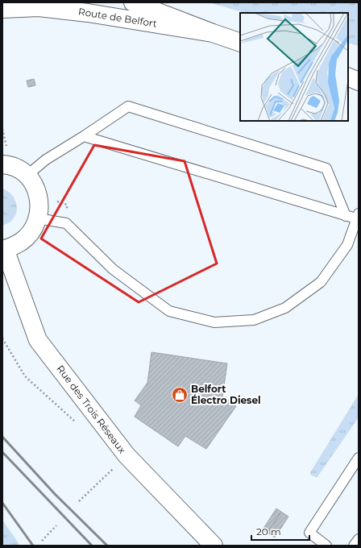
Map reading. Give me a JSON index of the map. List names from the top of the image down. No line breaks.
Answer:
{"streets":{"main road":["Route de Belfort","Rue des Trois Réseaux"]},"places":{"shop":["Belfort Électro Diesel"]},"scale_bar":"20 m"}
